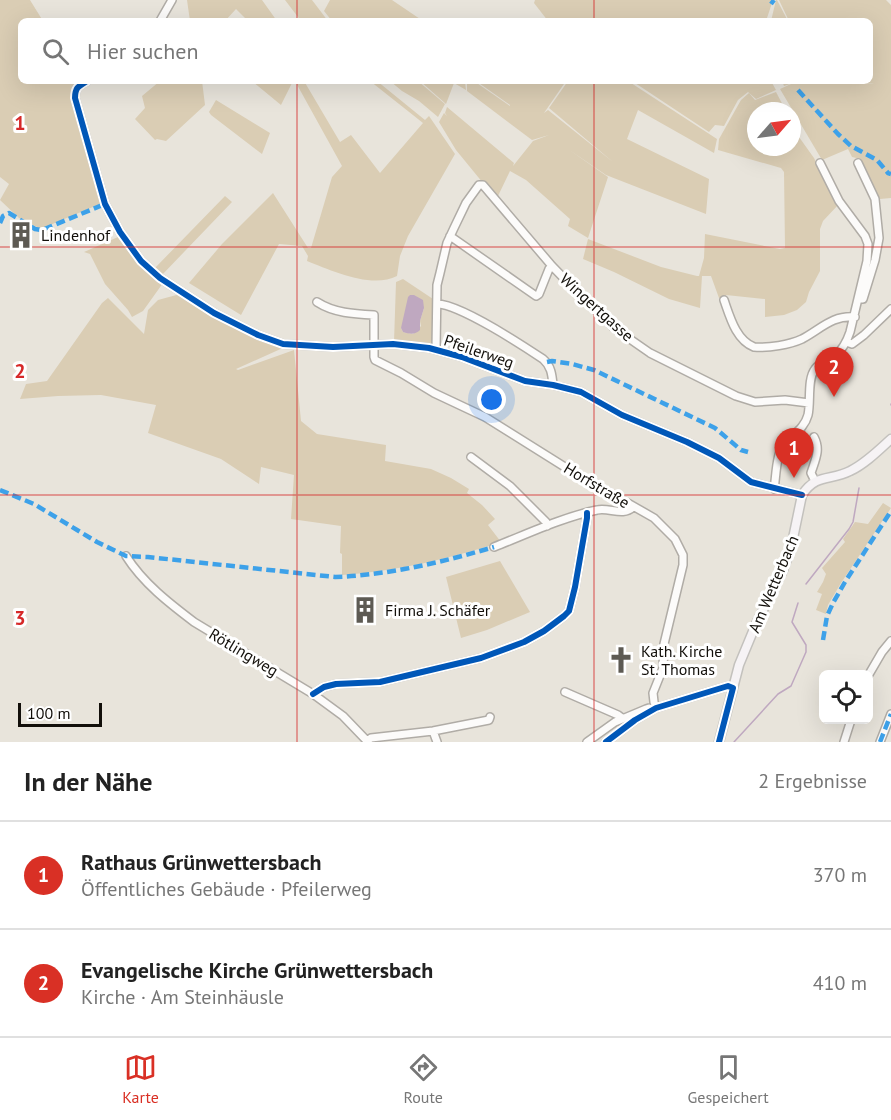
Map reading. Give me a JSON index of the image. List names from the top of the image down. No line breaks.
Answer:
{"streets":{"main road":["Am Wetterbach"],"street":["Wingertgasse","Pfeilerweg","Horfstraße","Rötlingweg"]},"crossings":[["Pfeilerweg","Horfstraße"],["Pfeilerweg","Am Wetterbach"]],"places":{"building":["Lindenhof","Firma J. Schäfer"],"church":["Kath. Kirche St. Thomas"]},"scale_bar":"100 m","north":"top right","page":{"search":"Hier suchen","pins":["2","1"],"scale":"100 m","heading":["In der Nähe","2 Ergebnisse"],"list":[{"mark":"1","name":"Rathaus Grünwettersbach","note":"Öffentliches Gebäude · Pfeilerweg","value":"370 m"},{"mark":"2","name":"Evangelische Kirche Grünwettersbach","note":"Kirche · Am Steinhäusle","value":"410 m"}],"nav":["Karte","Route","Gespeichert"]},"grid":{"rows":["1","2","3"]}}
